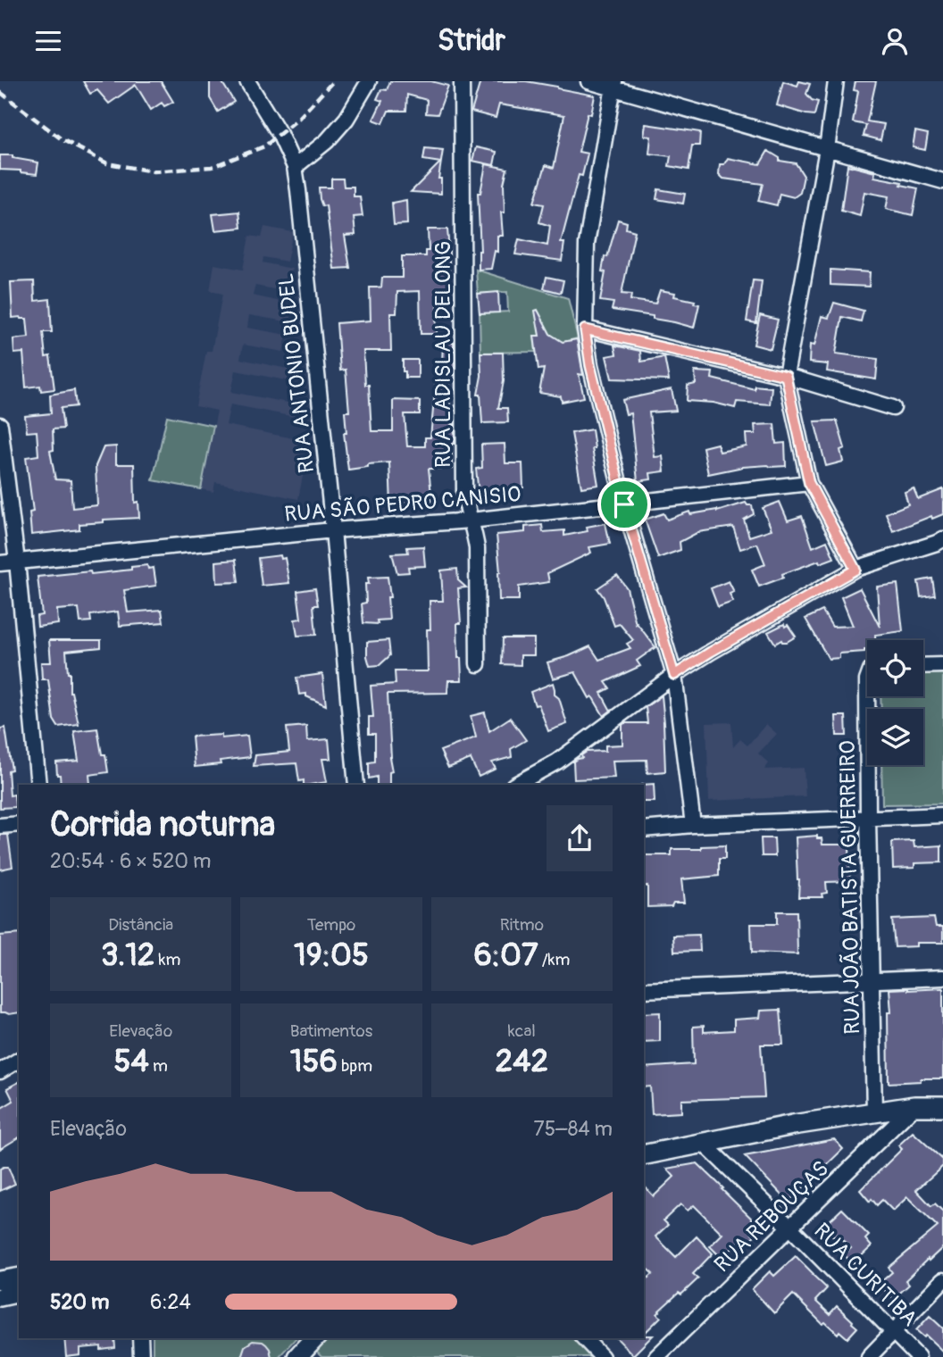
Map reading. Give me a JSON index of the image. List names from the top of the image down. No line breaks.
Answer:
{"streets":{"street":["RUA LADISLAU DELONG","RUA ANTONIO BUDEL","RUA SÃO PEDRO CANISIO","RUA JOÃO BATISTA GUERREIRO","RUA REBOUÇAS","RUA CURITIBA"]},"crossings":[["RUA LADISLAU DELONG","RUA SÃO PEDRO CANISIO"],["RUA ANTONIO BUDEL","RUA SÃO PEDRO CANISIO"],["RUA REBOUÇAS","RUA CURITIBA"]],"page":{"header":"Stridr","heading":["Corrida noturna","20:54 · 6 × 520 m"],"stats":[["Distância","3.12 km"],["Tempo","19:05"],["Ritmo","6:07 /km"],["Elevação","54 m"],["Batimentos","156 bpm"],["kcal","242"]],"chart":["Elevação","75–84 m"],"list":[{"name":"520 m","note":"6:24"}]}}
